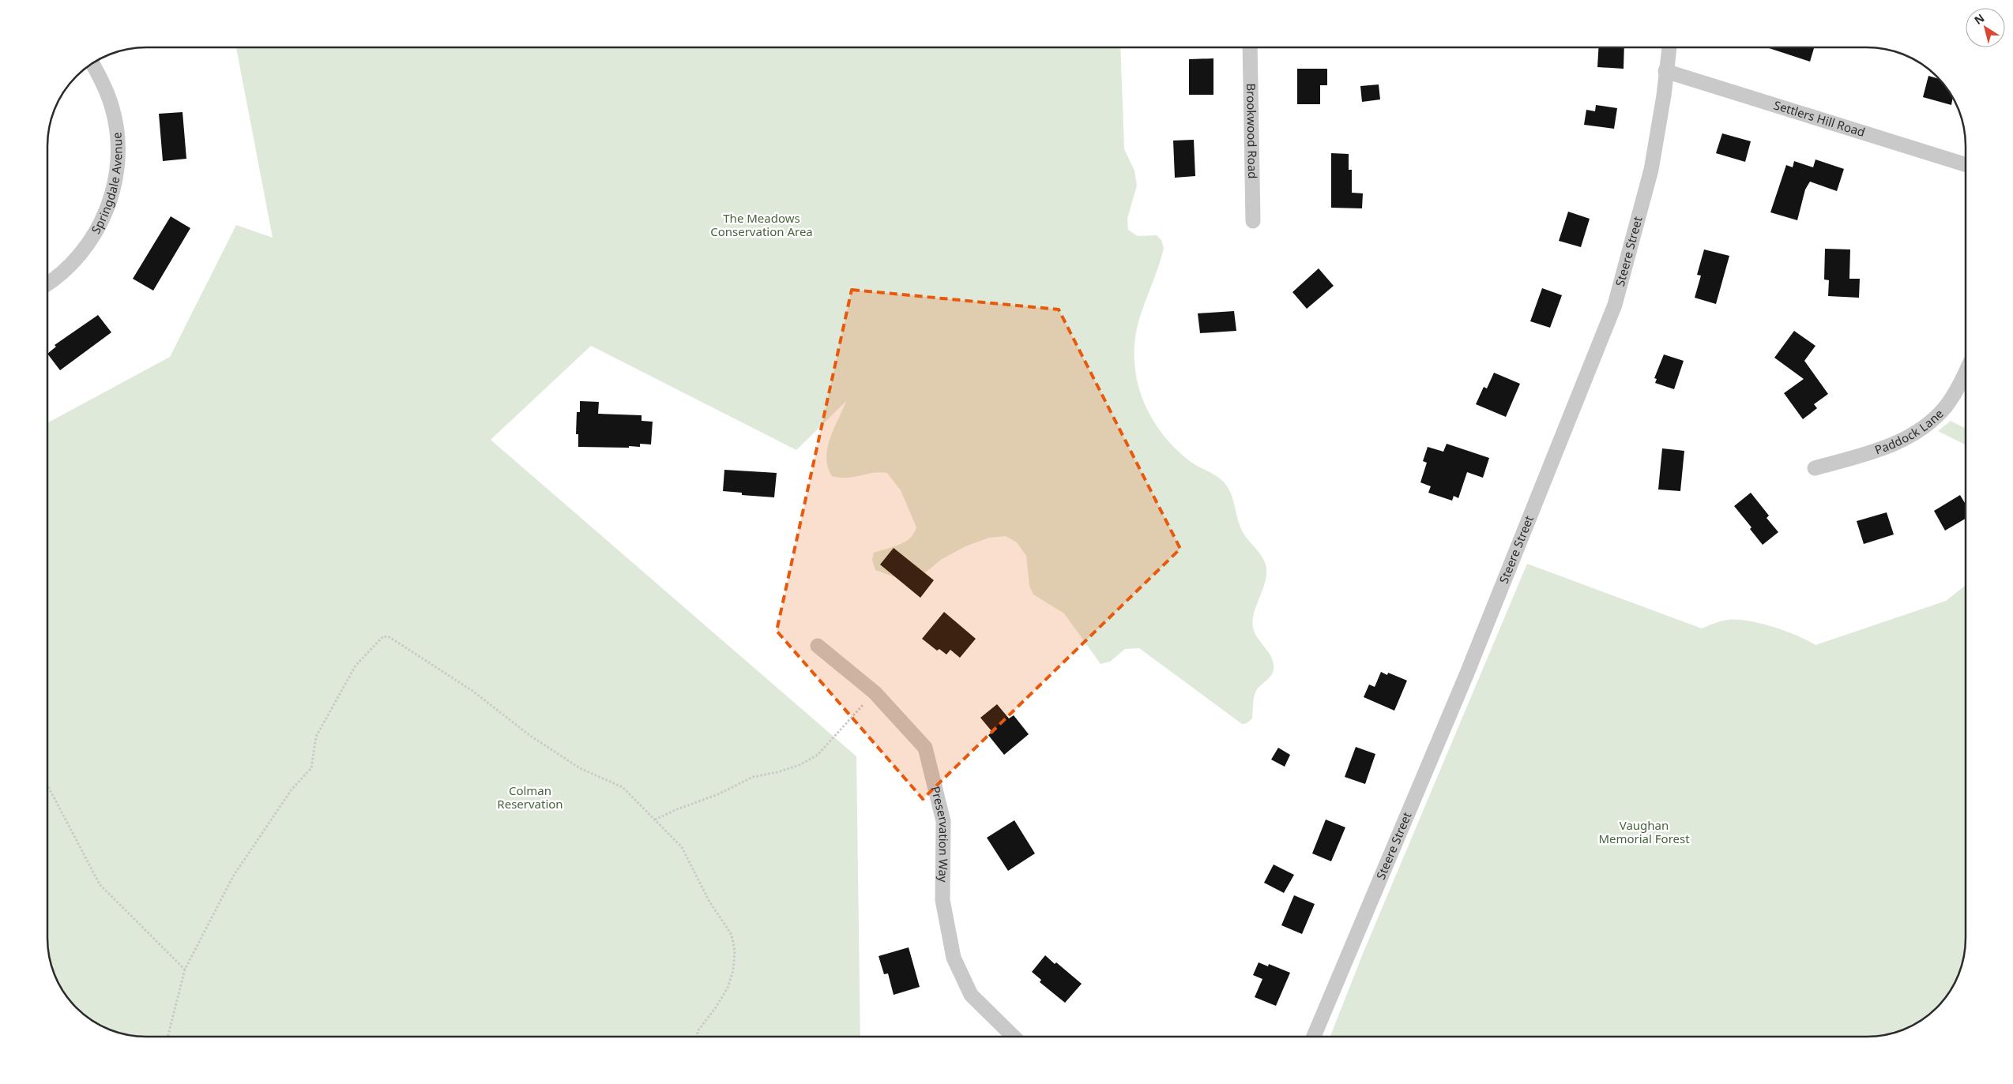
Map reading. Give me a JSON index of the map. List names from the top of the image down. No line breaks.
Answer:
{"streets":{"street":["Settlers Hill Road","Brookwood Road","Springdale Avenue","Steere Street","Paddock Lane","Preservation Way"]},"crossings":[["Settlers Hill Road","Steere Street"]],"parks":["The Meadows Conservation Area","Colman Reservation","Vaughan Memorial Forest"],"north":"top left"}
